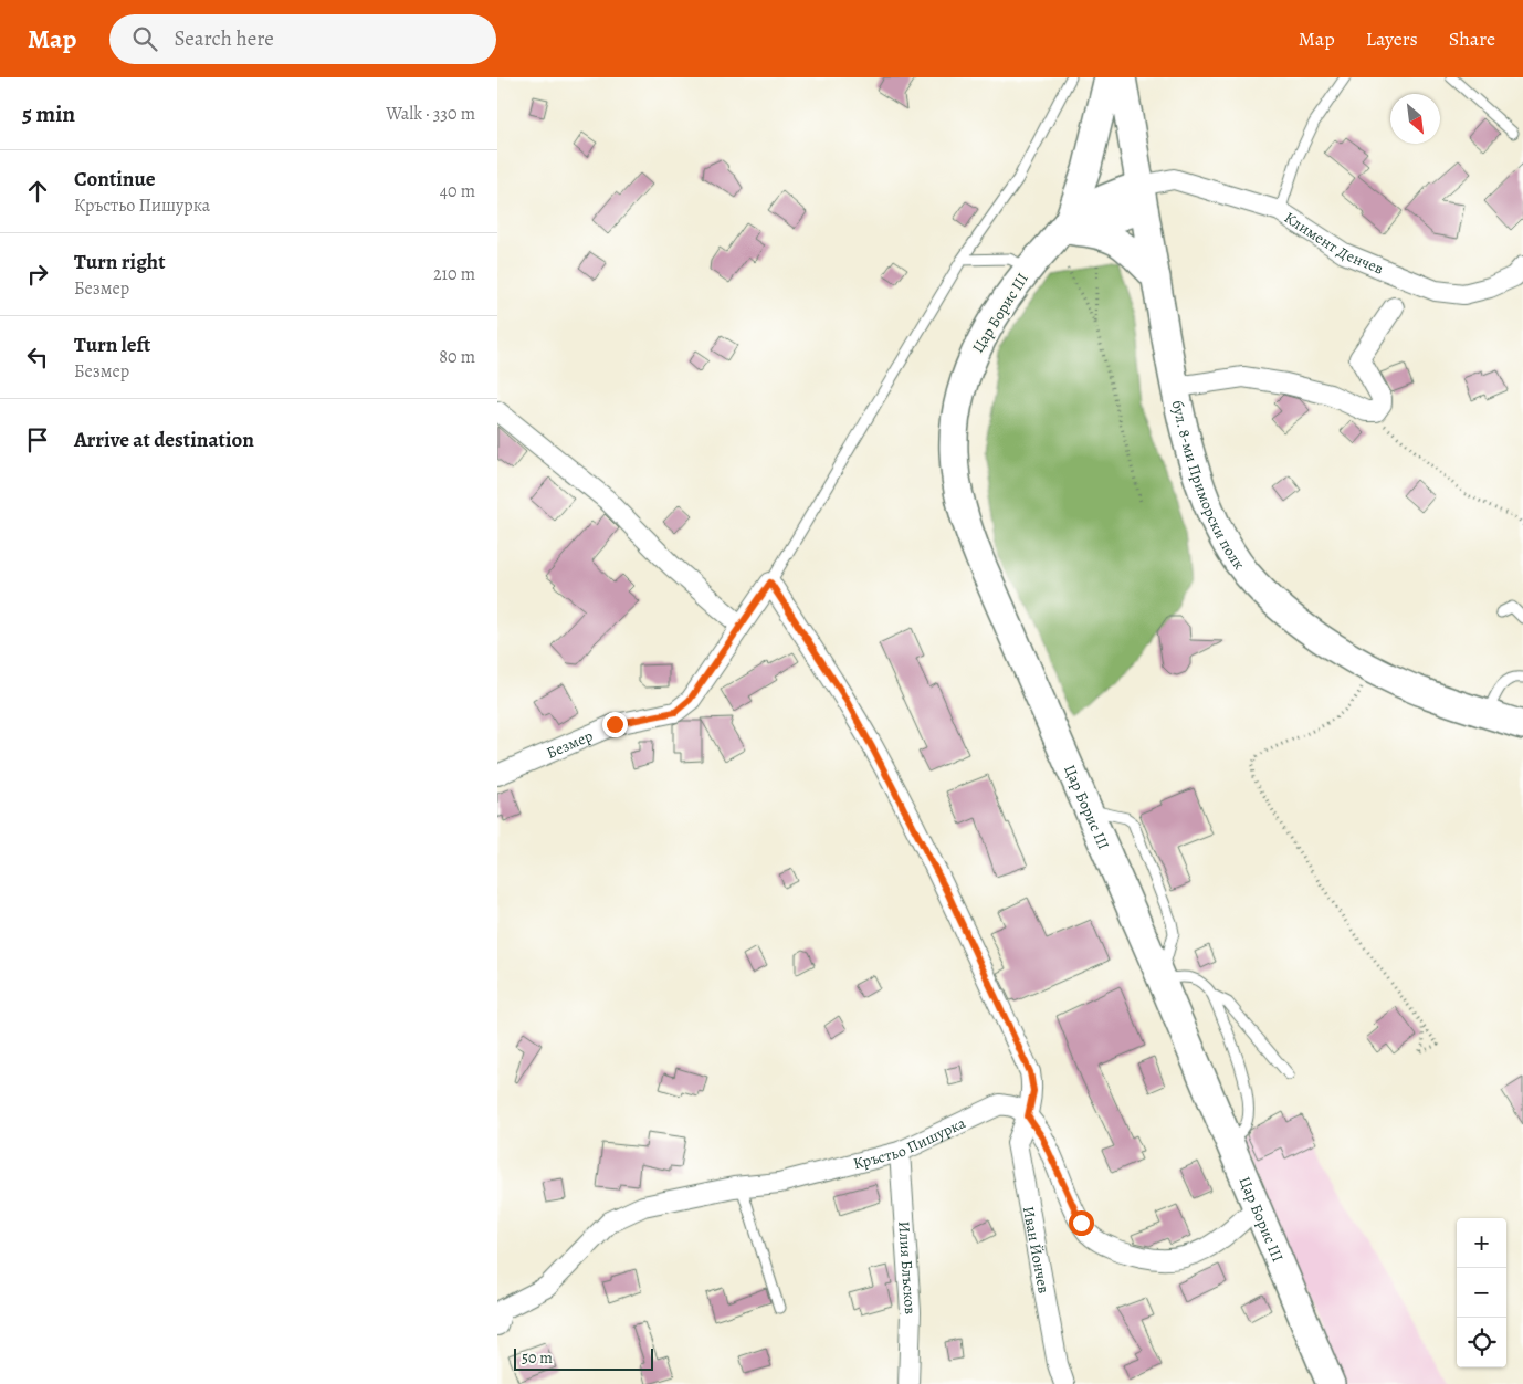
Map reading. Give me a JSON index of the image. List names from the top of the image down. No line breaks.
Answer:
{"streets":{"street":["Климент Денчев","Цар Борис III","бул. 8-ми Приморски полк","Безмер","Кръстьо Пишурка","Иван Йончев","Илия Блъсков"]},"crossings":[["Климент Денчев","Цар Борис III"],["Климент Денчев","бул. 8-ми Приморски полк"],["Цар Борис III","бул. 8-ми Приморски полк"],["Кръстьо Пишурка","Иван Йончев"],["Кръстьо Пишурка","Илия Блъсков"]],"scale_bar":"50 m","north":"bottom right","page":{"header":"Map","search":"Search here","nav":["Map","Layers","Share"],"heading":["5 min","Walk · 330 m"],"list":[["Continue","Кръстьо Пишурка","40 m"],["Turn right","Безмер","210 m"],["Turn left","Безмер","80 m"],"Arrive at destination"],"map_buttons":["+","−"],"scale":"50 m"}}
